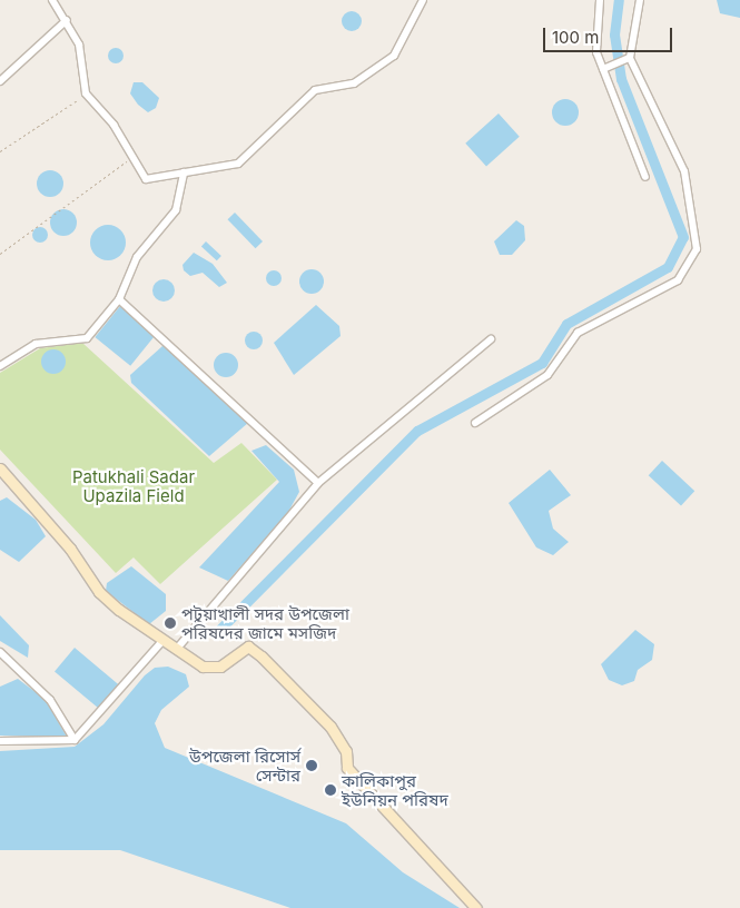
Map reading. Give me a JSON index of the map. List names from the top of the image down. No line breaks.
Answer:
{"parks":["Patukhali Sadar Upazila Field"],"places":["পটুয়াখালী সদর উপজেলা পরিষদের জামে মসজিদ","উপজেলা রিসোর্স সেন্টার","কালিকাপুর ইউনিয়ন পরিষদ"],"scale_bar":"100 m"}
